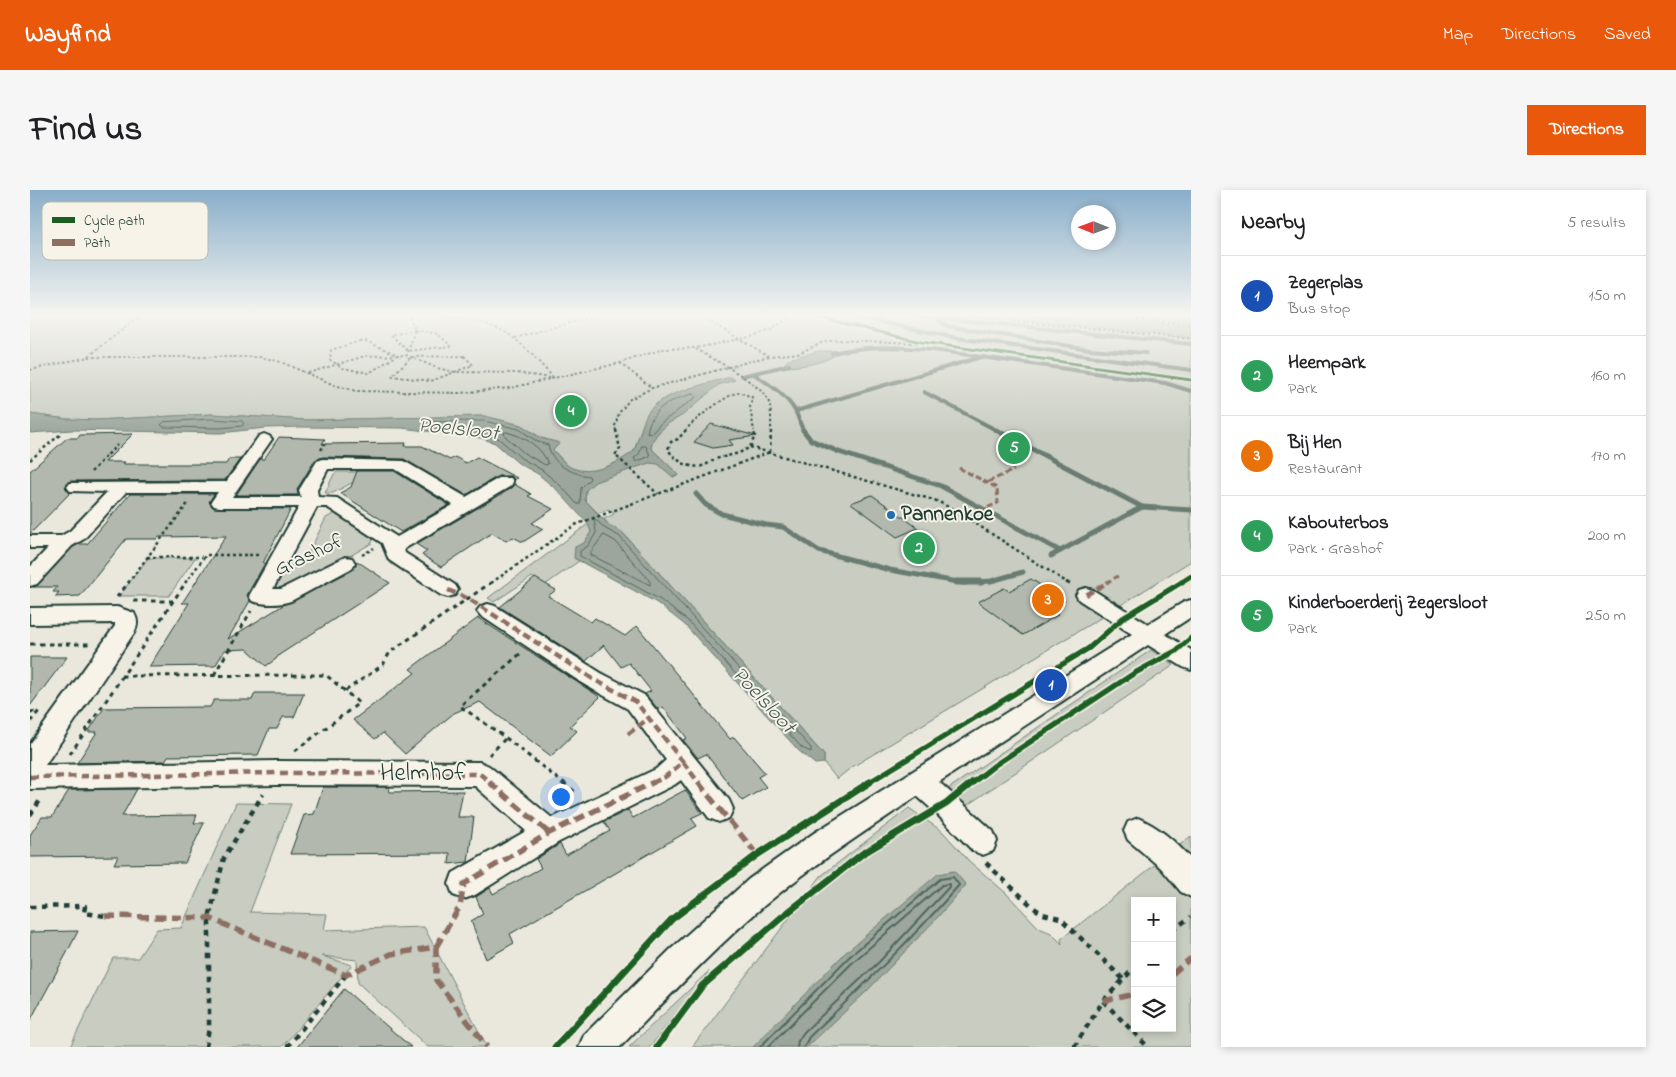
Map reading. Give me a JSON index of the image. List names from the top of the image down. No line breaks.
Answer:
{"streets":{"street":["Grashof","Helmhof"]},"water":["Poelsloot"],"places":["Pannenkoe"],"legend":["Cycle path","Path"],"north":"left","page":{"header":"Wayfind","nav":["Map","Directions","Saved"],"title":"Find us","buttons":"Directions","heading":["Nearby","5 results"],"list":[{"mark":"1","name":"Zegerplas","note":"Bus stop","value":"150 m"},{"mark":"2","name":"Heempark","note":"Park","value":"160 m"},{"mark":"3","name":"Bij Hen","note":"Restaurant","value":"170 m"},{"mark":"4","name":"Kabouterbos","note":"Park · Grashof","value":"200 m"},{"mark":"5","name":"Kinderboerderij Zegersloot","note":"Park","value":"250 m"}],"pins":["4","5","2","3","1"],"map_buttons":["+","−"]}}
